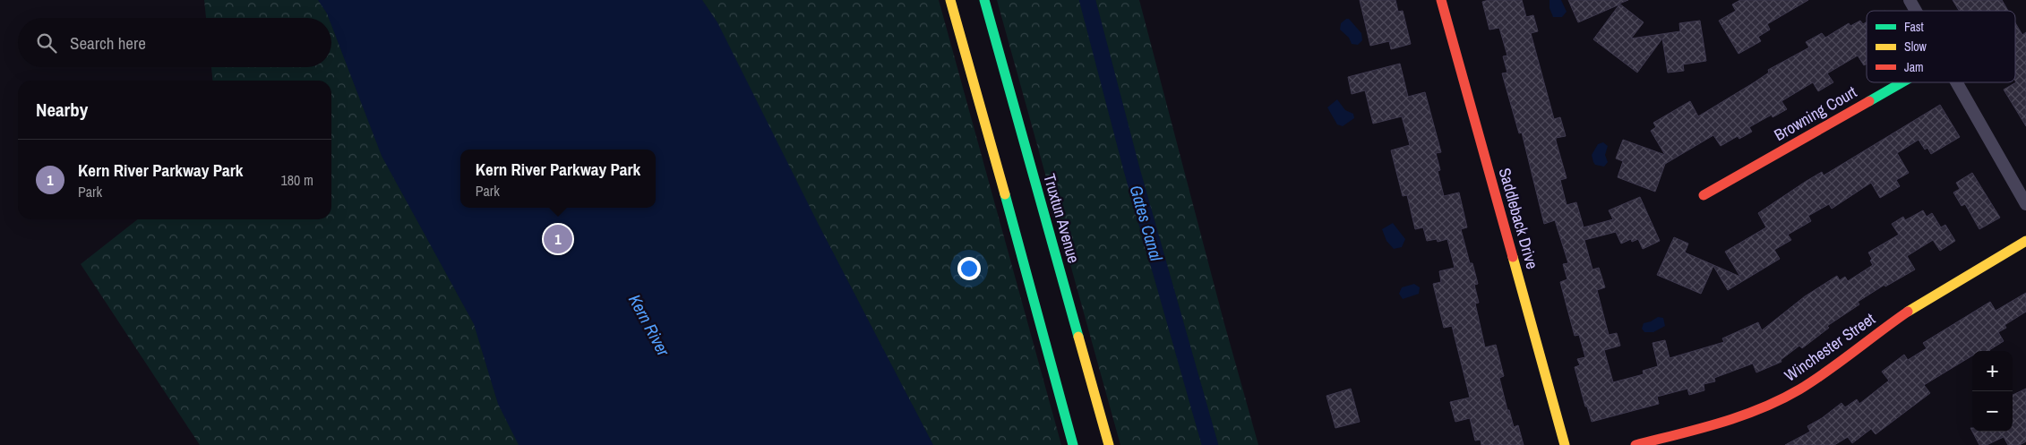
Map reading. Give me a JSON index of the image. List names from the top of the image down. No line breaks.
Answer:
{"streets":{"street":["Browning Court","Truxtun Avenue","Saddleback Drive","Winchester Street"]},"water":["Gates Canal","Kern River"],"legend":["Fast","Slow","Jam"],"page":{"search":"Search here","heading":"Nearby","list":[{"mark":"1","name":"Kern River Parkway Park","note":"Park","value":"180 m"}],"popup":["Kern River Parkway Park","Park"],"pins":"1","map_buttons":["+","−"]}}
